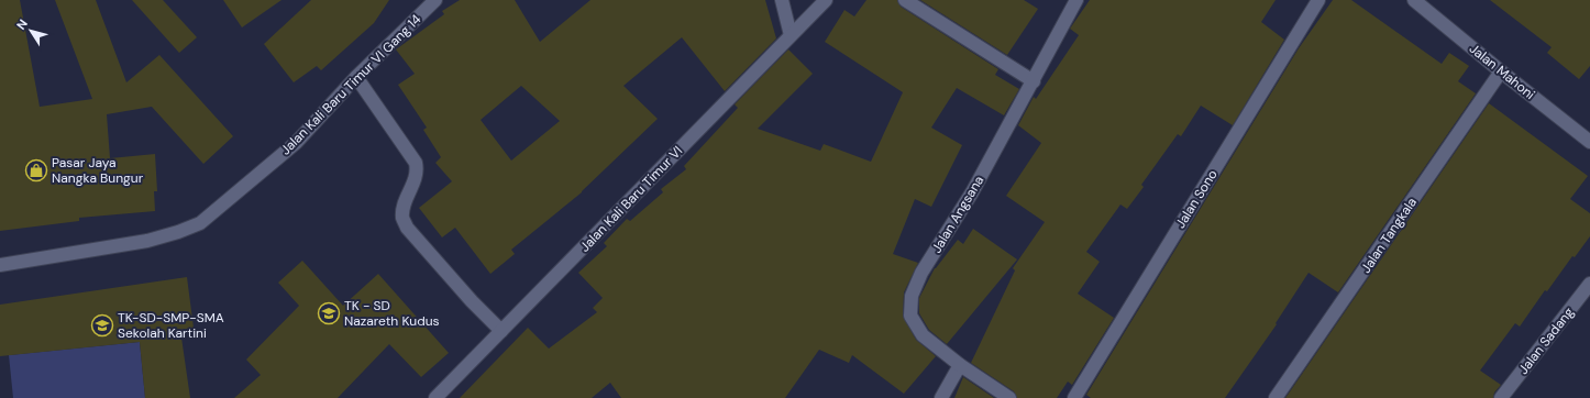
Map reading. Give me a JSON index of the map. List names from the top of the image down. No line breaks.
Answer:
{"streets":{"street":["Jalan Mahoni","Jalan Kali Baru Timur VI Gang 14","Jalan Kali Baru Timur VI","Jalan Sono","Jalan Angsana","Jalan Tangkala","Jalan Sadang"]},"crossings":[["Jalan Mahoni","Jalan Tangkala"]],"places":{"shop":["Pasar Jaya Nangka Bungur"],"school or university":["TK - SD Nazareth Kudus","TK-SD-SMP-SMA Sekolah Kartini"]},"north":"top left"}
